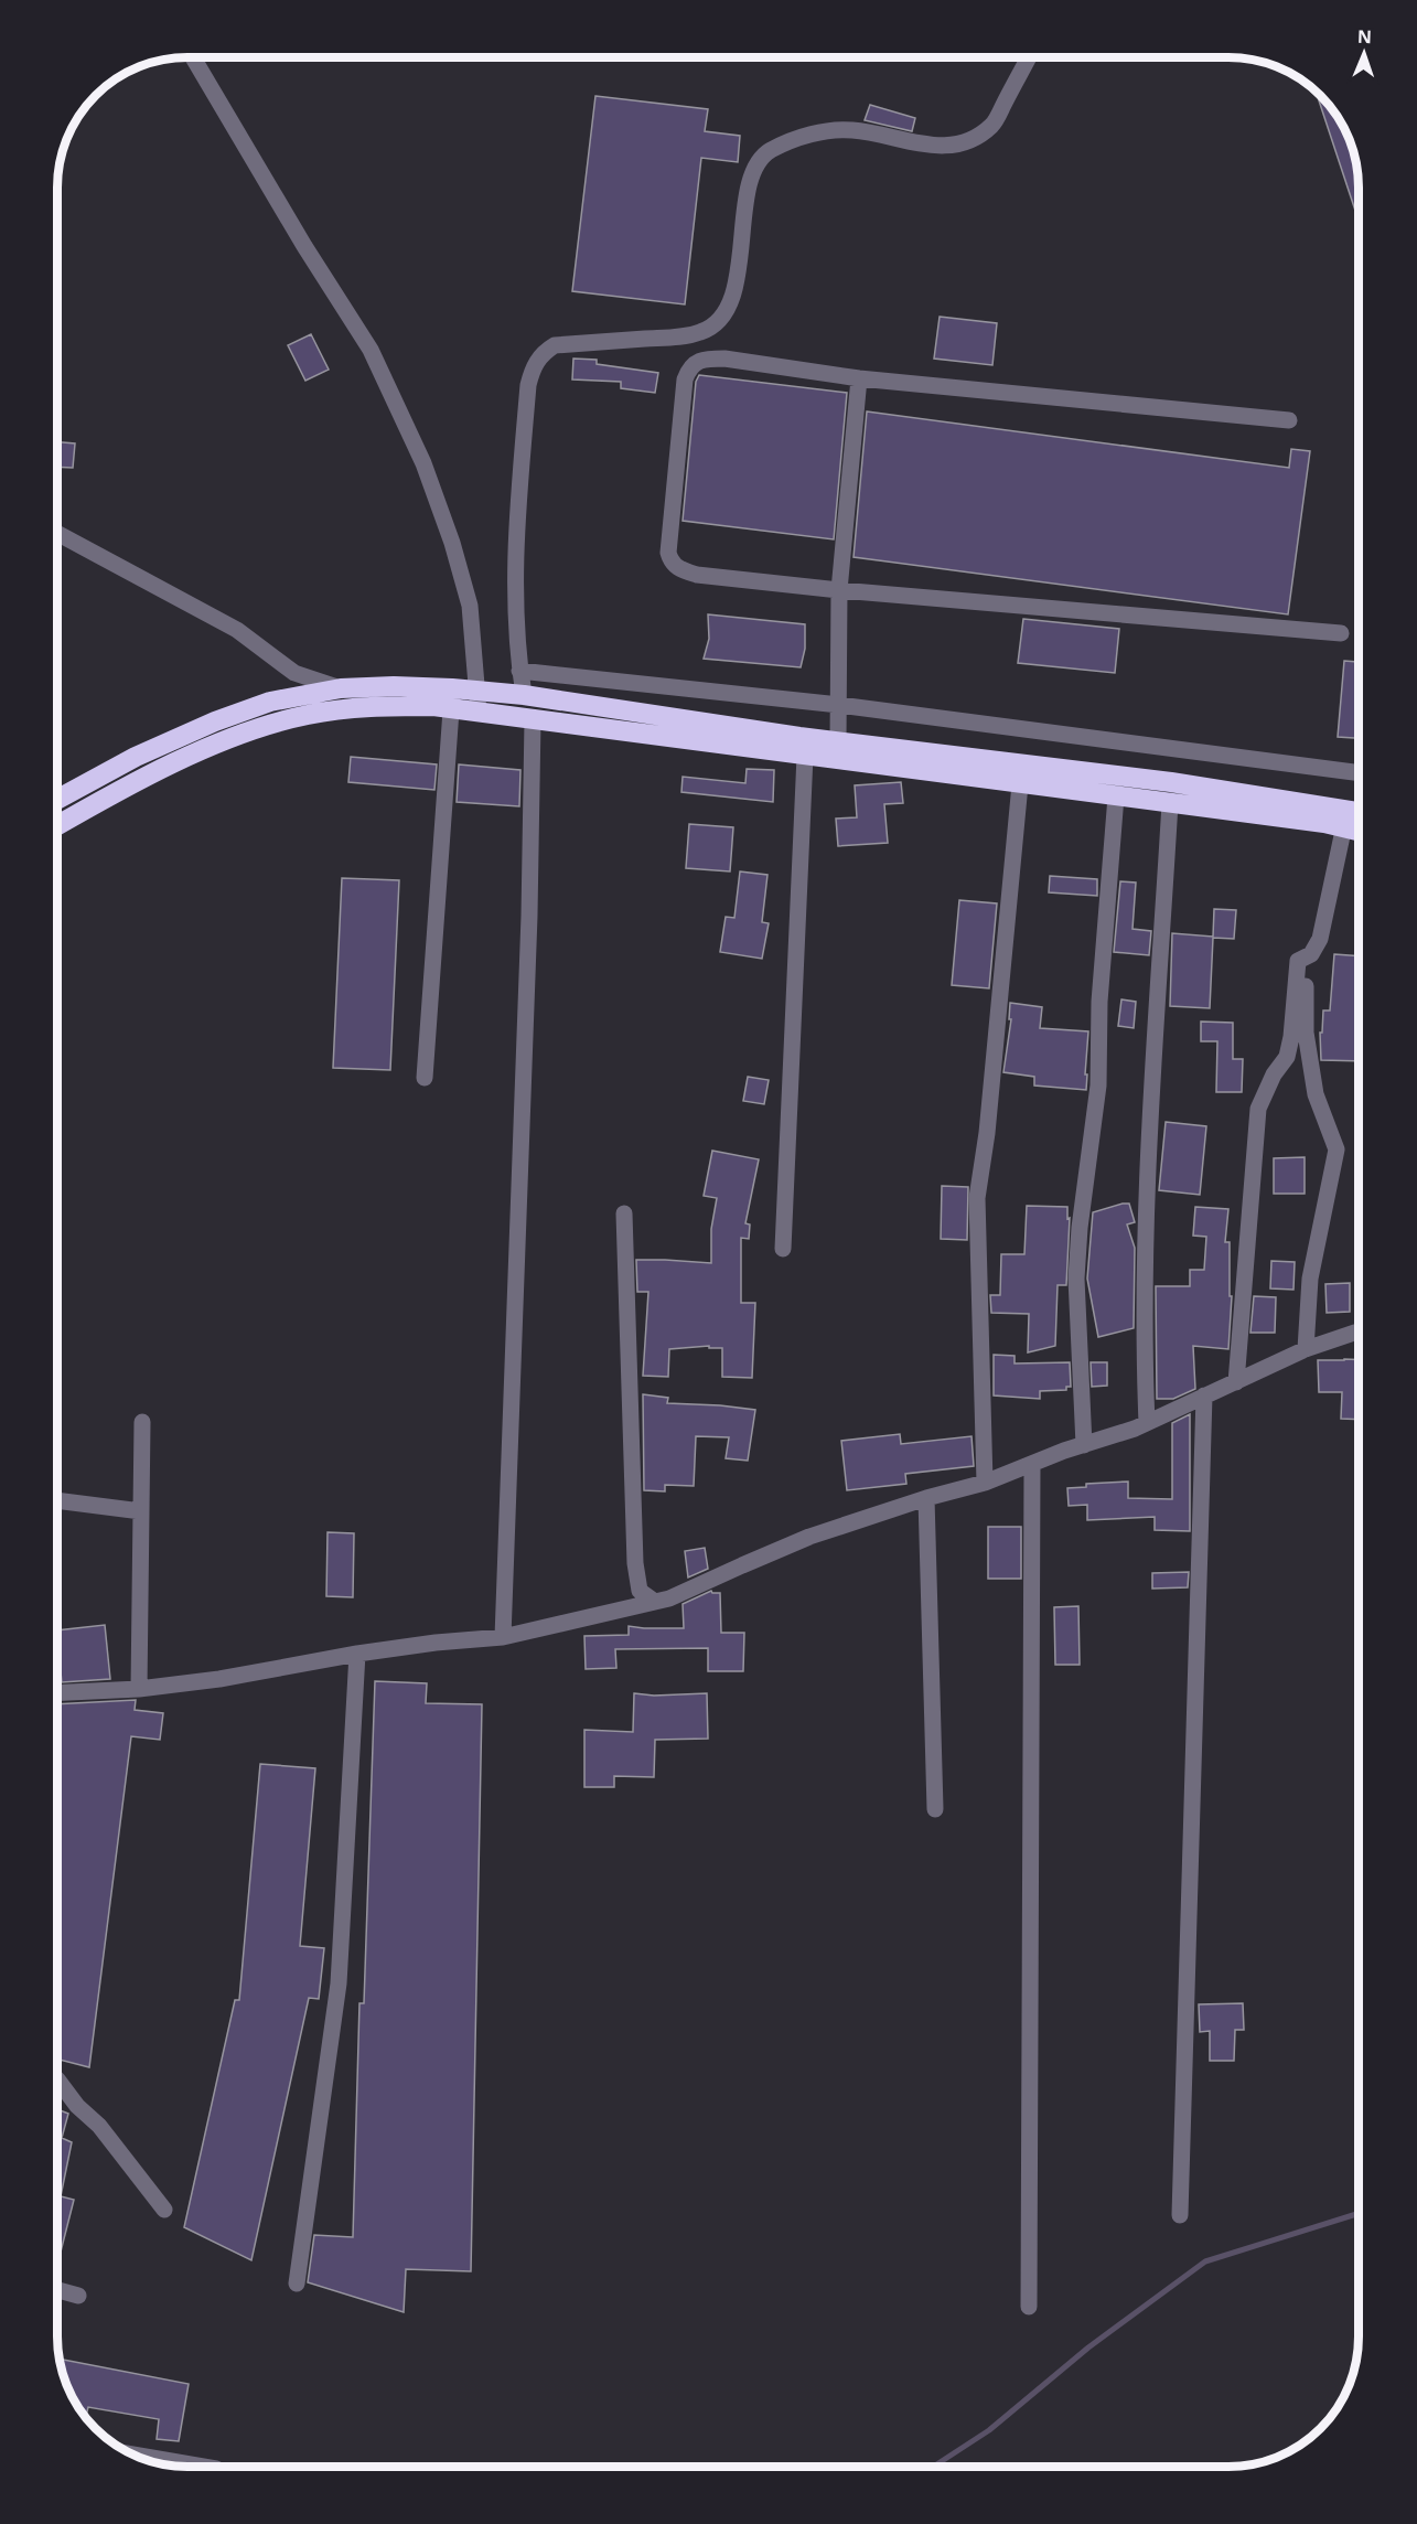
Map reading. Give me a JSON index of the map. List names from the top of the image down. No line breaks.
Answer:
{"north":"top"}
